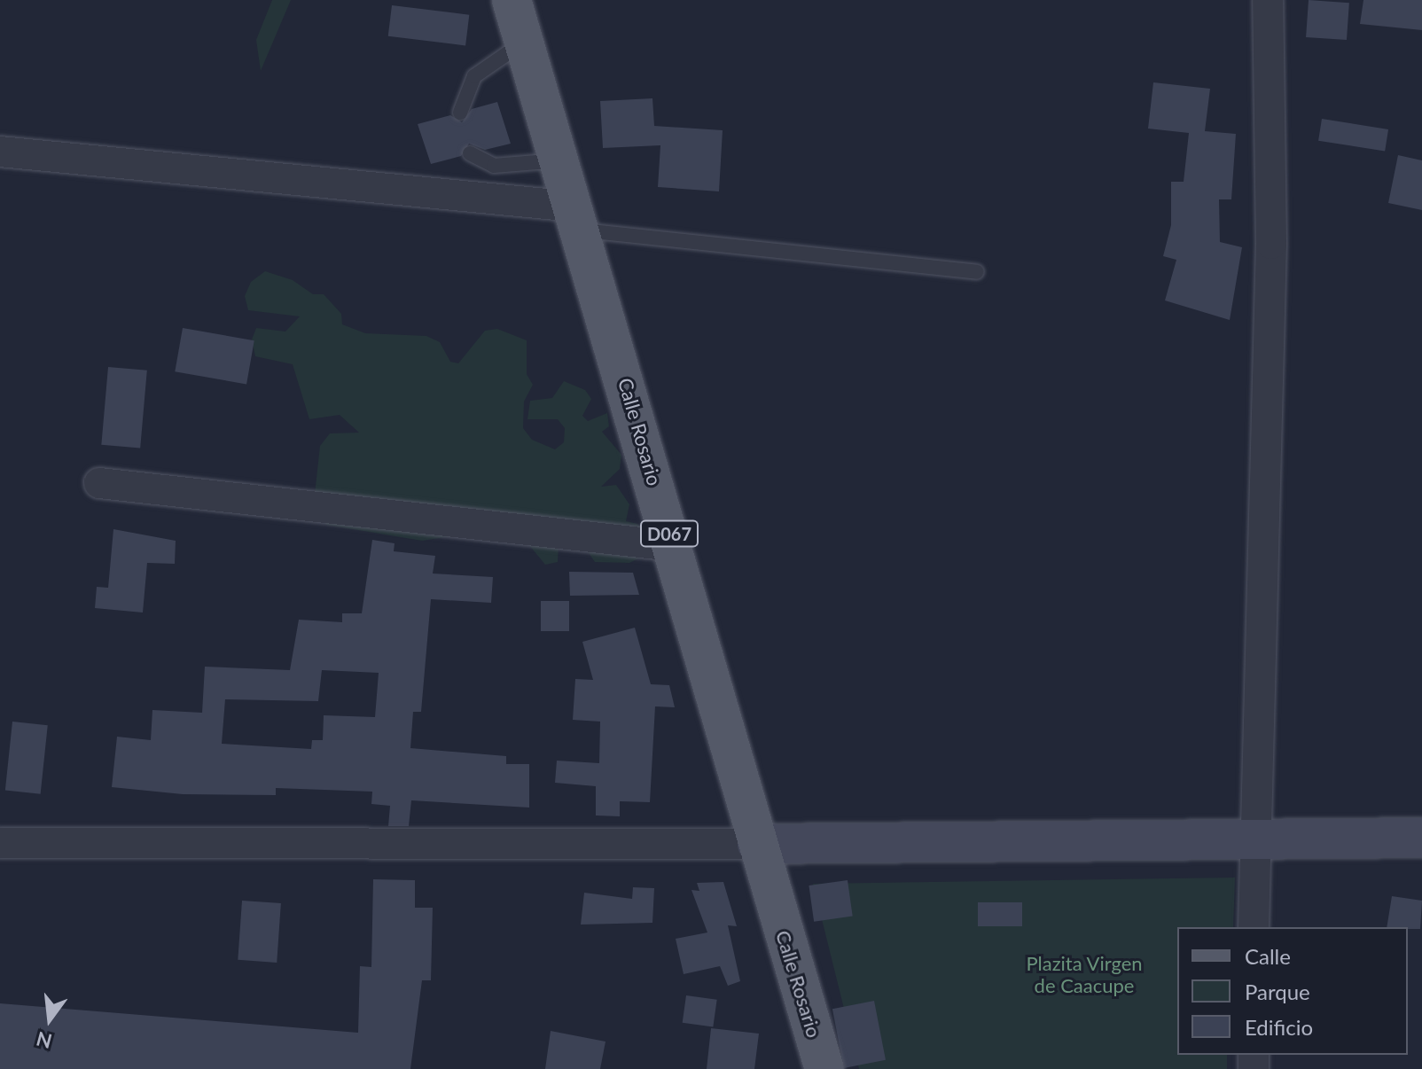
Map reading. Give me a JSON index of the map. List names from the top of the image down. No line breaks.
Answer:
{"streets":{"main road":["Calle Rosario","D067"]},"parks":["Plazita Virgen de Caacupe"],"legend":["Calle","Parque","Edificio"],"north":"bottom"}
